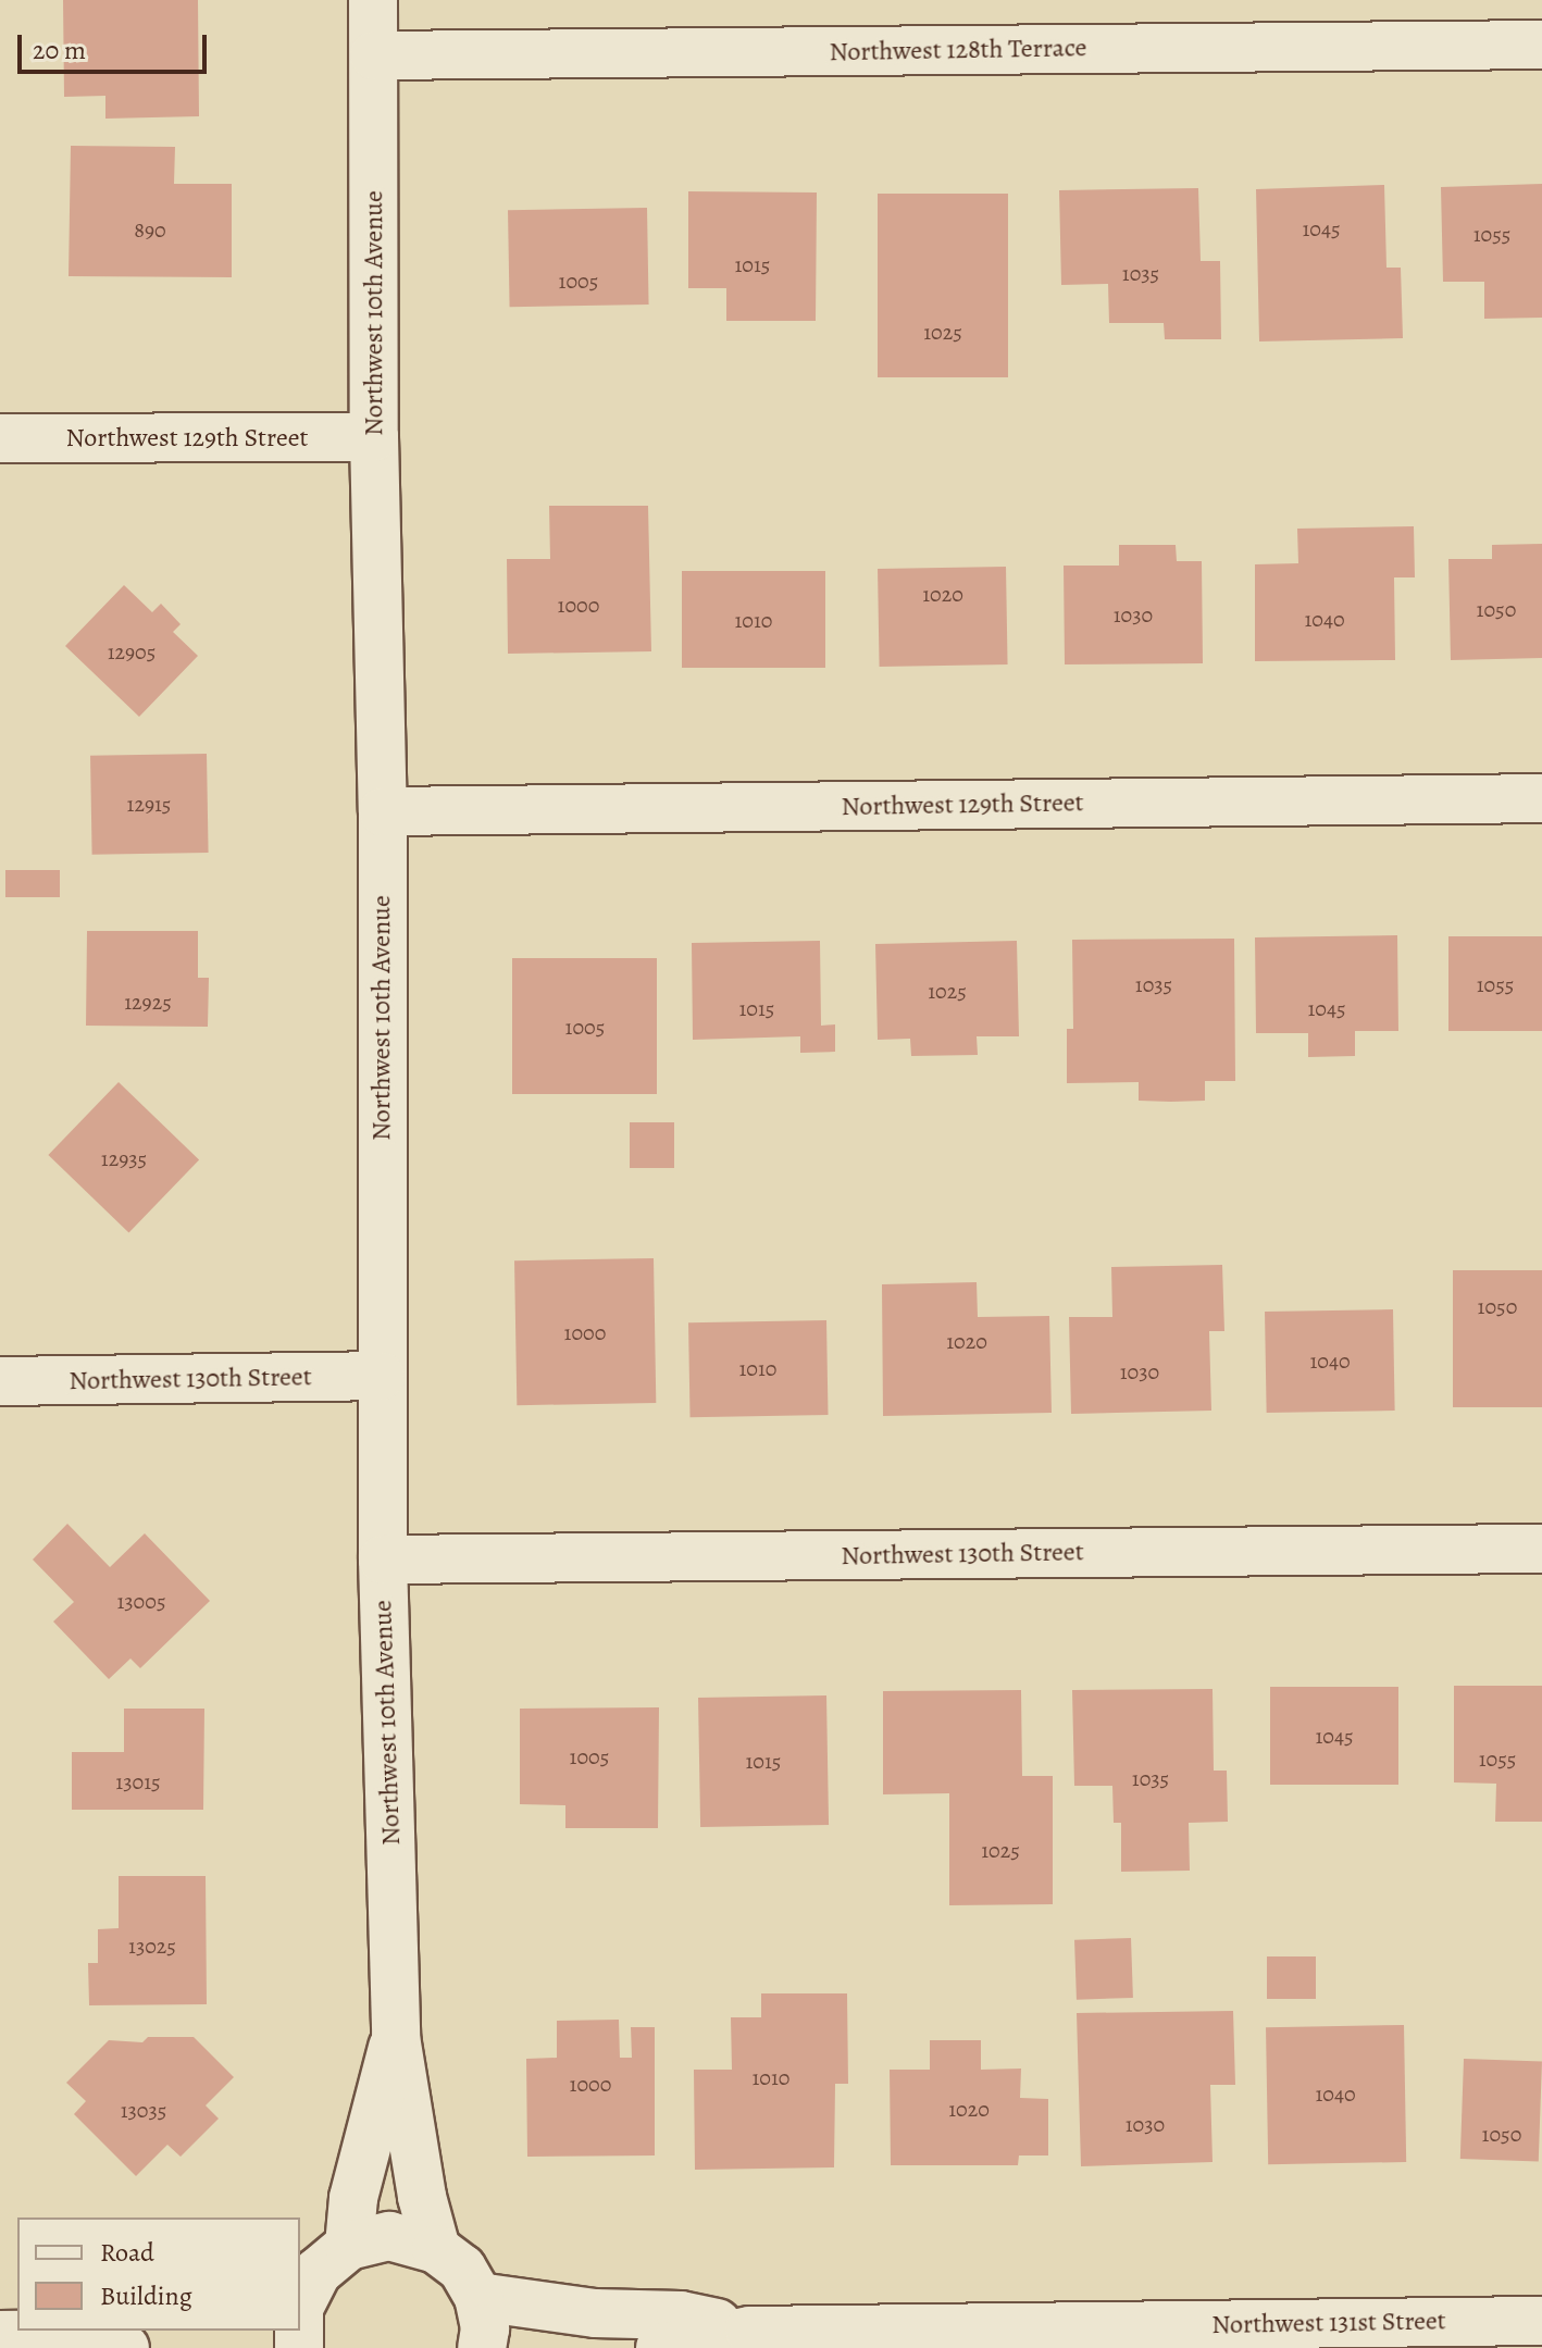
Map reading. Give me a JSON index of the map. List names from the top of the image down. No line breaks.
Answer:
{"streets":{"street":["Northwest 128th Terrace","Northwest 10th Avenue","Northwest 129th Street","Northwest 130th Street","Northwest 131st Street"]},"crossings":[["Northwest 128th Terrace","Northwest 10th Avenue"],["Northwest 10th Avenue","Northwest 129th Street"],["Northwest 10th Avenue","Northwest 130th Street"]],"house_numbers":["1045","890","1055","1015","1035","1005","1025","1020","1000","1050","1030","1040","1010","12905","12915","1035","1055","1025","12925","1015","1045","1005","12935","1050","1000","1020","1040","1010","1030","13005","1045","1005","1055","1015","1035","13015","1025","13025","1010","1000","1040","1020","13035","1030","1050"],"legend":["Road","Building"],"scale_bar":"20 m"}
